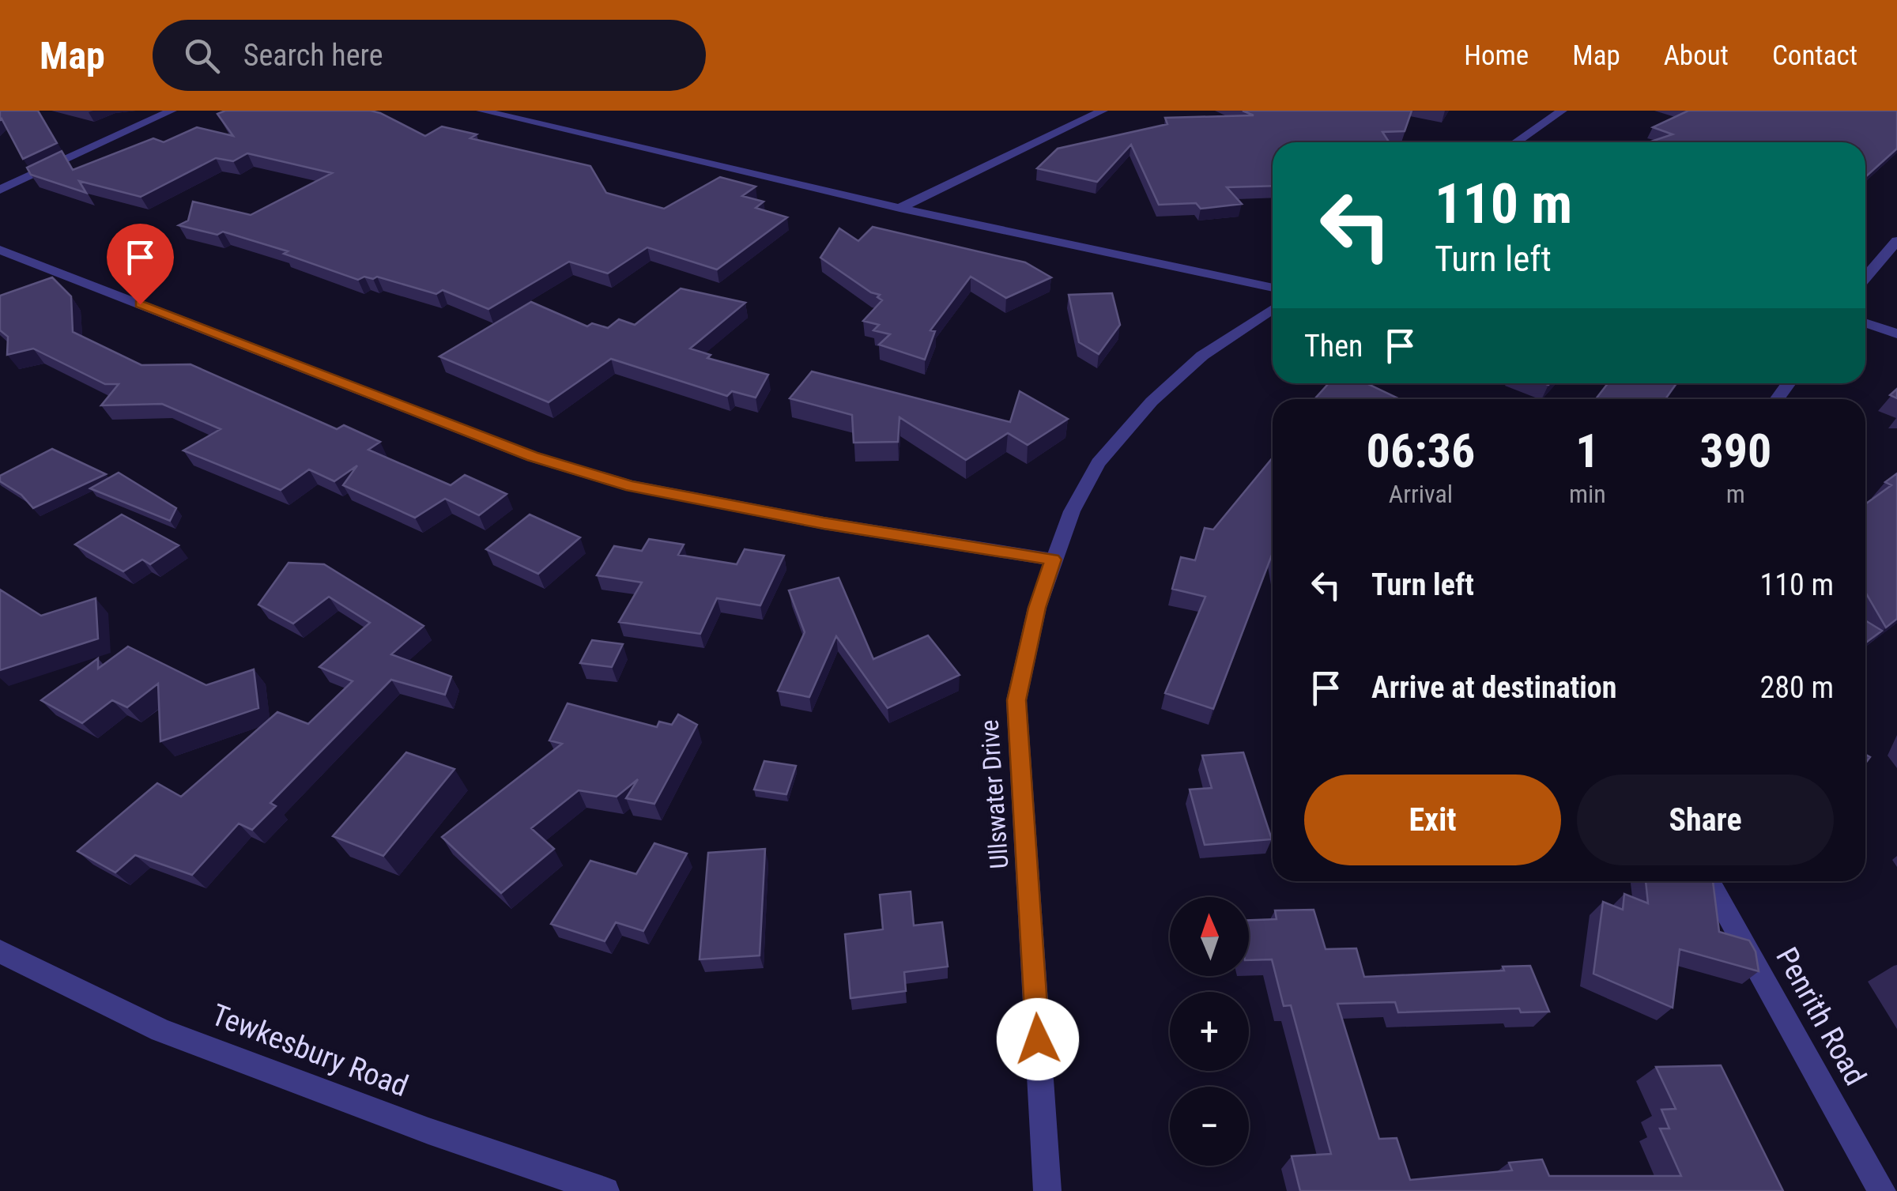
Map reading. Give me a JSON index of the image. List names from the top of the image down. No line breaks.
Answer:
{"streets":{"street":["Ullswater Drive","Penrith Road","Tewkesbury Road"]},"north":"top","page":{"header":"Map","search":"Search here","nav":["Home","Map","About","Contact"],"turn":["110 m","Turn left"],"then":"Then","eta":["06:36","Arrival","1","min","390","m"],"list":[{"name":"Turn left","value":"110 m"},{"name":"Arrive at destination","value":"280 m"}],"buttons":["Exit","Share"],"map_buttons":["+","−"]}}
